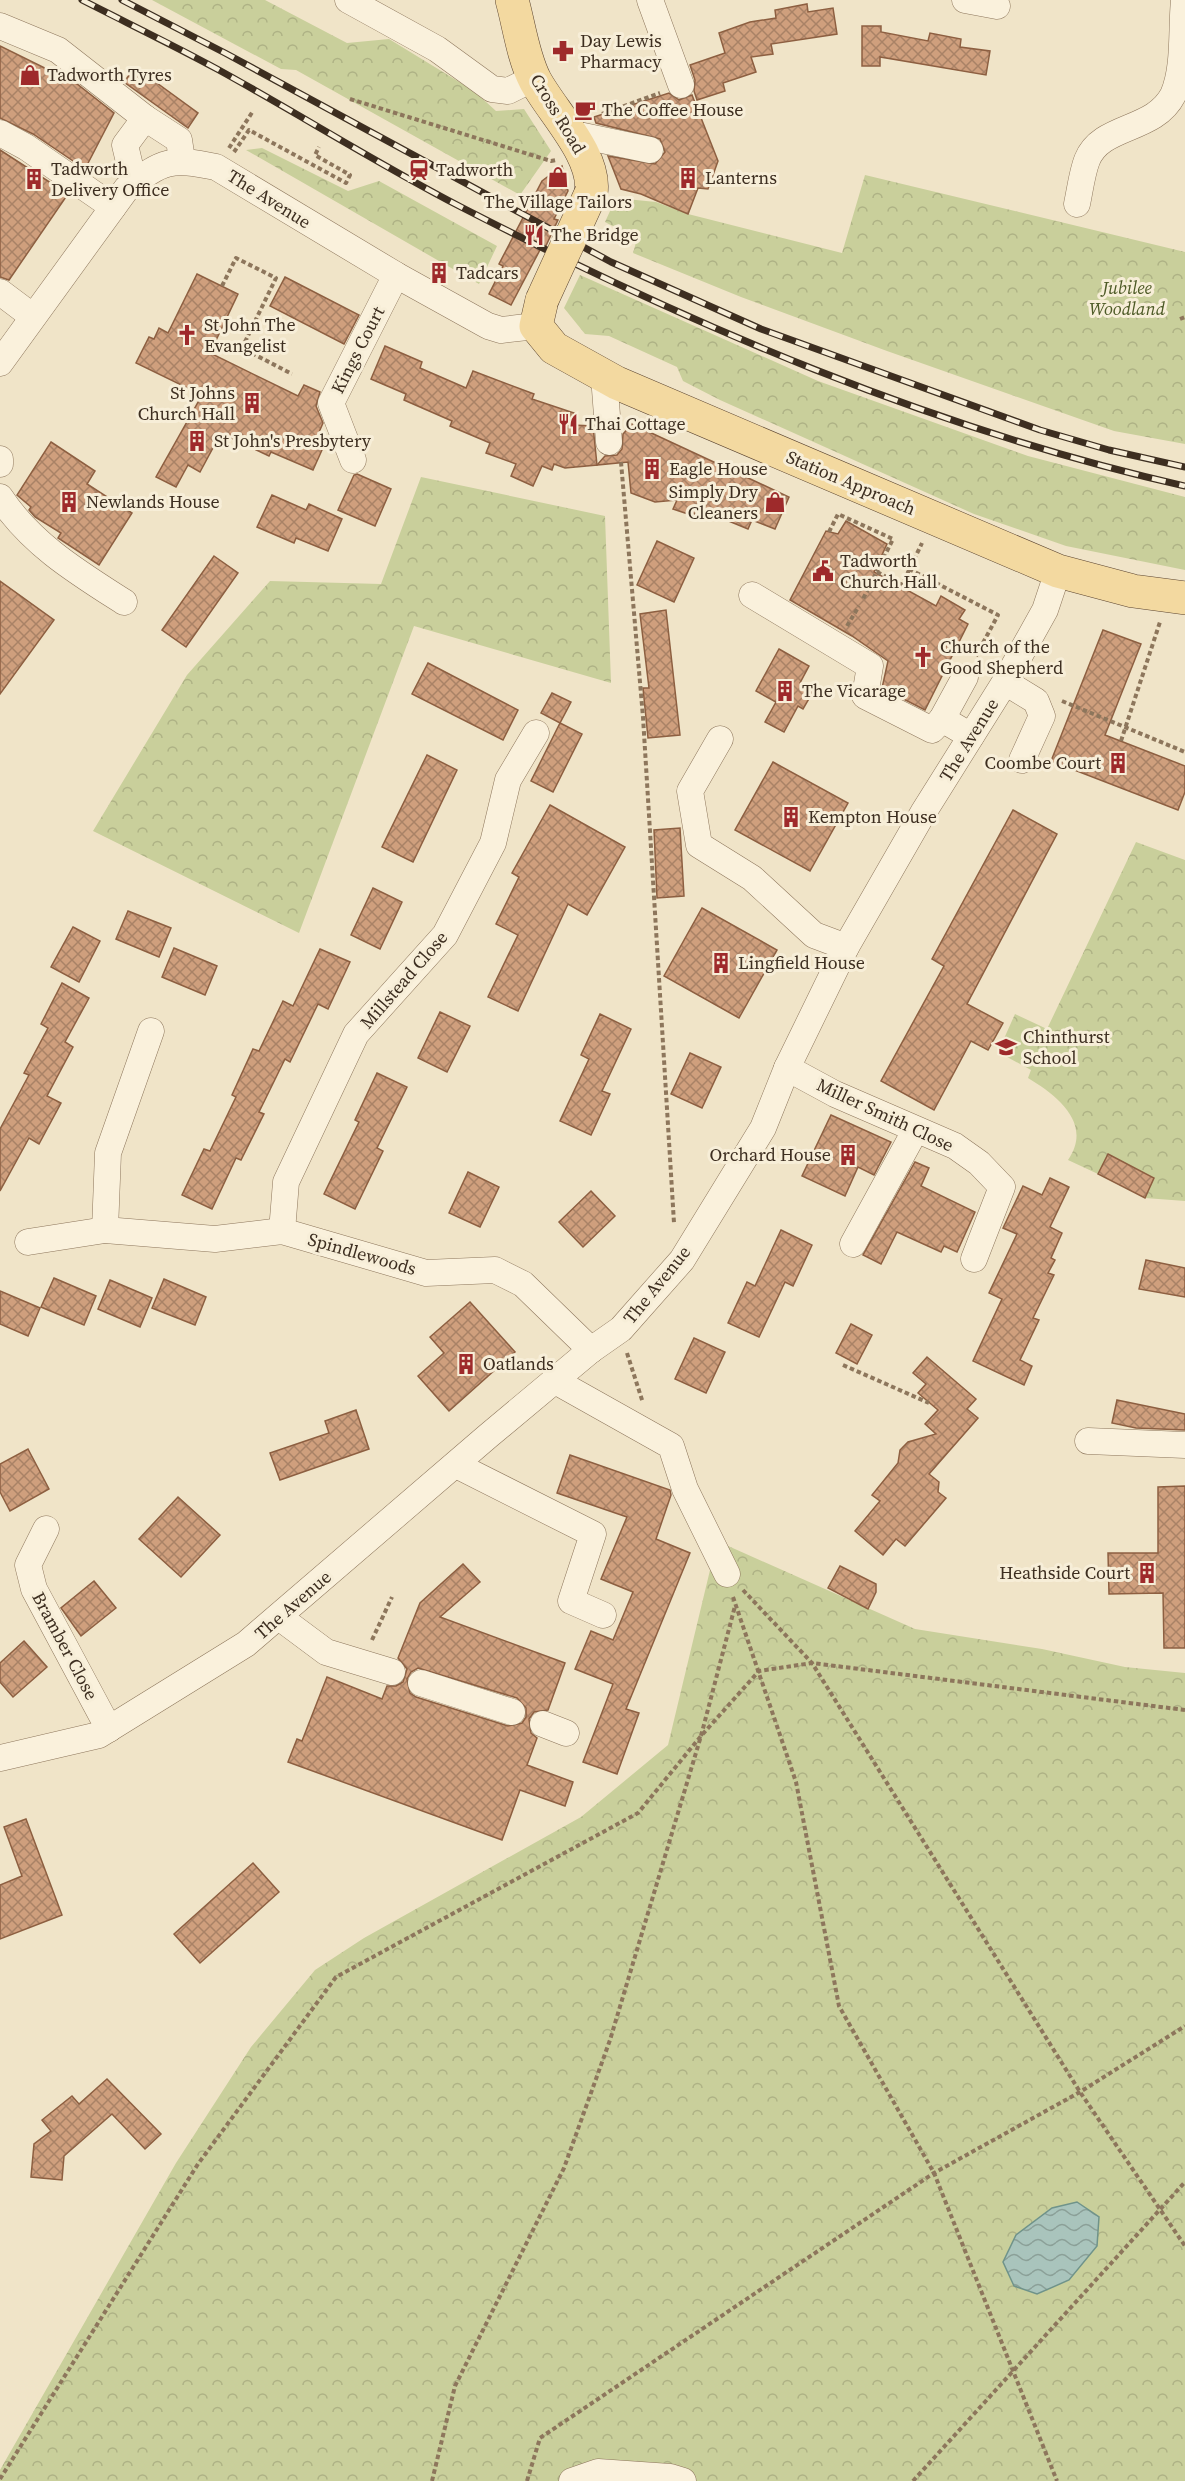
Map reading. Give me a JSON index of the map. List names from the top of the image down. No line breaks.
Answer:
{"streets":{"main road":["Cross Road","Station Approach"],"street":["The Avenue","Kings Court","Millstead Close","Miller Smith Close","Spindlewoods","Bramber Close"]},"crossings":[["Cross Road","The Avenue"],["Cross Road","Station Approach"],["The Avenue","Kings Court"],["The Avenue","Station Approach"],["The Avenue","Miller Smith Close"],["The Avenue","Spindlewoods"],["The Avenue","Bramber Close"],["Millstead Close","Spindlewoods"]],"parks":["Jubilee Woodland"],"places":{"pharmacy":["Day Lewis Pharmacy"],"shop":["Tadworth Tyres","The Village Tailors","Simply Dry Cleaners"],"cafe":["The Coffee House"],"station":["Tadworth"],"building":["Lanterns","Tadworth Delivery Office","Tadcars","St Johns Church Hall","St John's Presbytery","Eagle House","Newlands House","The Vicarage","Coombe Court","Kempton House","Lingfield House","Orchard House","Oatlands","Heathside Court"],"restaurant":["The Bridge","Thai Cottage"],"church":["St John The Evangelist","Church of the Good Shepherd"],"public building":["Tadworth Church Hall"],"school or university":["Chinthurst School"]}}
